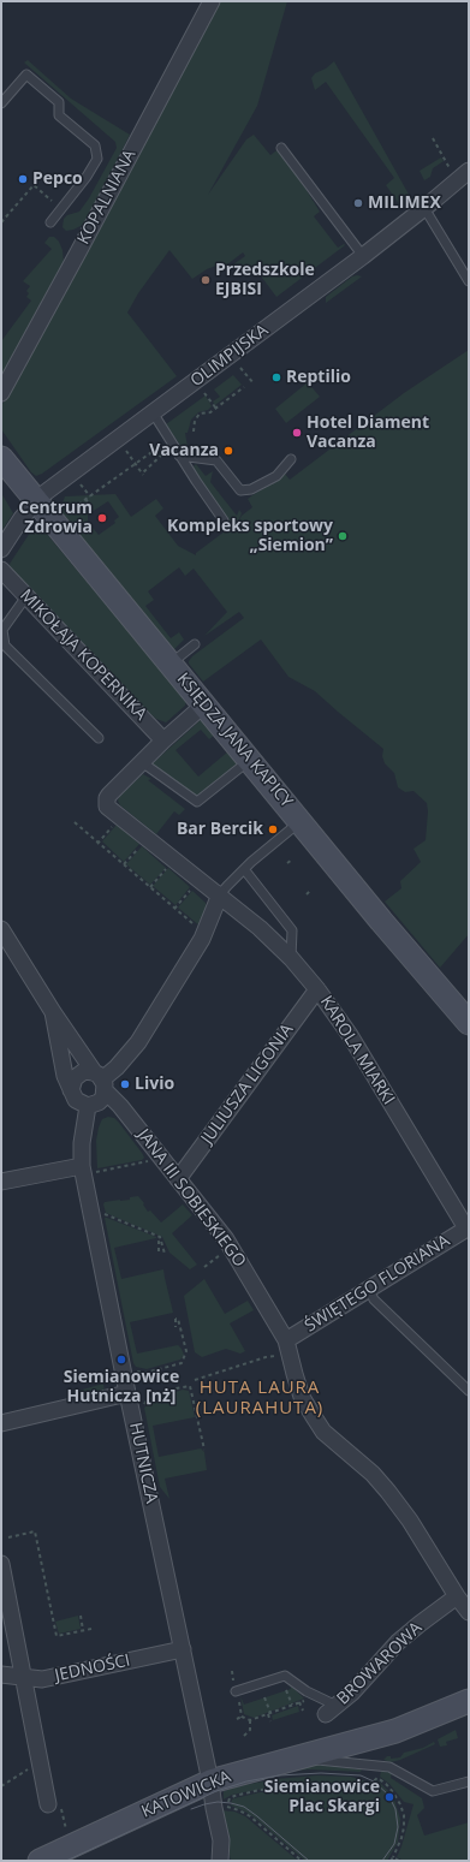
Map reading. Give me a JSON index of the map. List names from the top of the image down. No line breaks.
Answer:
{"streets":{"street":["KOPALNIANA","OLIMPIJSKA","MIKOŁAJA KOPERNIKA","KSIĘDZA JANA KAPICY","KAROLA MIARKI","JULIUSZA LIGONIA","JANA III SOBIESKIEGO","ŚWIĘTEGO FLORIANA","HUTNICZA","BROWAROWA","JEDNOŚCI","KATOWICKA"]},"crossings":[["OLIMPIJSKA","KSIĘDZA JANA KAPICY"],["KAROLA MIARKI","JULIUSZA LIGONIA"],["KAROLA MIARKI","ŚWIĘTEGO FLORIANA"],["JULIUSZA LIGONIA","JANA III SOBIESKIEGO"],["JANA III SOBIESKIEGO","ŚWIĘTEGO FLORIANA"],["JANA III SOBIESKIEGO","HUTNICZA"],["JANA III SOBIESKIEGO","BROWAROWA"],["HUTNICZA","JEDNOŚCI"],["HUTNICZA","KATOWICKA"]],"districts":["HUTA LAURA (LAURAHUTA)"],"places":["Pepco","MILIMEX","Przedszkole EJBISI","Reptilio","Hotel Diament Vacanza","Vacanza","Centrum Zdrowia","Kompleks sportowy „Siemion”","Bar Bercik","Livio","Siemianowice Hutnicza [nż]","Siemianowice Plac Skargi"]}
